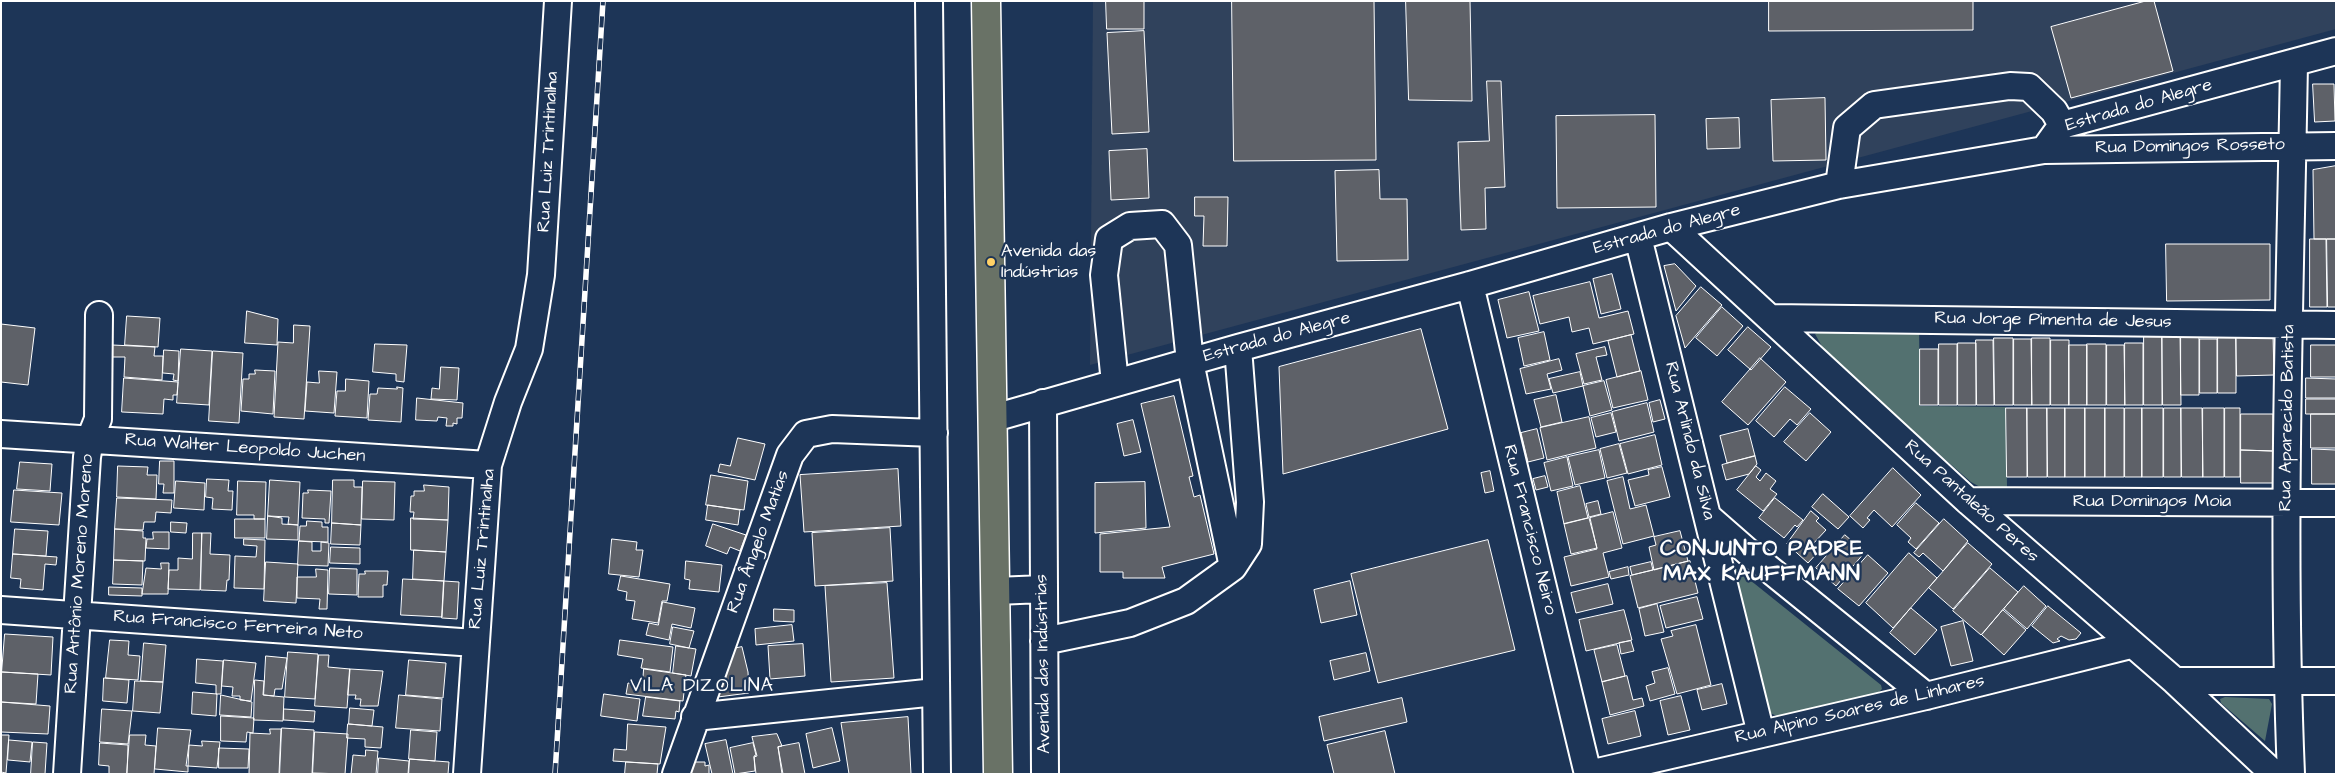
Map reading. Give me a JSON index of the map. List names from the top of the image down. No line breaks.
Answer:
{"streets":{"street":["Estrada do Alegre","Rua Domingos Rosseto","Rua Luiz Trintinalha","Rua Jorge Pimenta de Jesus","Rua Aparecido Batista","Rua Arlindo da Silva","Rua Walter Leopoldo Juchen","Rua Pantaleão Peres","Rua Domingos Moia","Rua Francisco Neiro","Rua Ângelo Matias","Rua Antônio Moreno Moreno","Rua Francisco Ferreira Neto","Avenida das Indústrias","Rua Alpino Soares de Linhares"]},"crossings":[["Estrada do Alegre","Rua Domingos Rosseto"],["Estrada do Alegre","Rua Aparecido Batista"],["Estrada do Alegre","Rua Arlindo da Silva"],["Estrada do Alegre","Rua Pantaleão Peres"],["Estrada do Alegre","Rua Francisco Neiro"],["Estrada do Alegre","Avenida das Indústrias"],["Rua Domingos Rosseto","Rua Aparecido Batista"],["Rua Luiz Trintinalha","Rua Walter Leopoldo Juchen"],["Rua Luiz Trintinalha","Rua Francisco Ferreira Neto"],["Rua Jorge Pimenta de Jesus","Rua Aparecido Batista"],["Rua Jorge Pimenta de Jesus","Rua Pantaleão Peres"],["Rua Aparecido Batista","Rua Domingos Moia"],["Rua Arlindo da Silva","Rua Alpino Soares de Linhares"],["Rua Walter Leopoldo Juchen","Rua Antônio Moreno Moreno"],["Rua Pantaleão Peres","Rua Domingos Moia"],["Rua Pantaleão Peres","Rua Alpino Soares de Linhares"],["Rua Francisco Neiro","Rua Alpino Soares de Linhares"],["Rua Antônio Moreno Moreno","Rua Francisco Ferreira Neto"]],"districts":["CONJUNTO PADRE MAX KAUFFMANN","VILA DIZOLINA"],"places":["Avenida das Indústrias"]}
